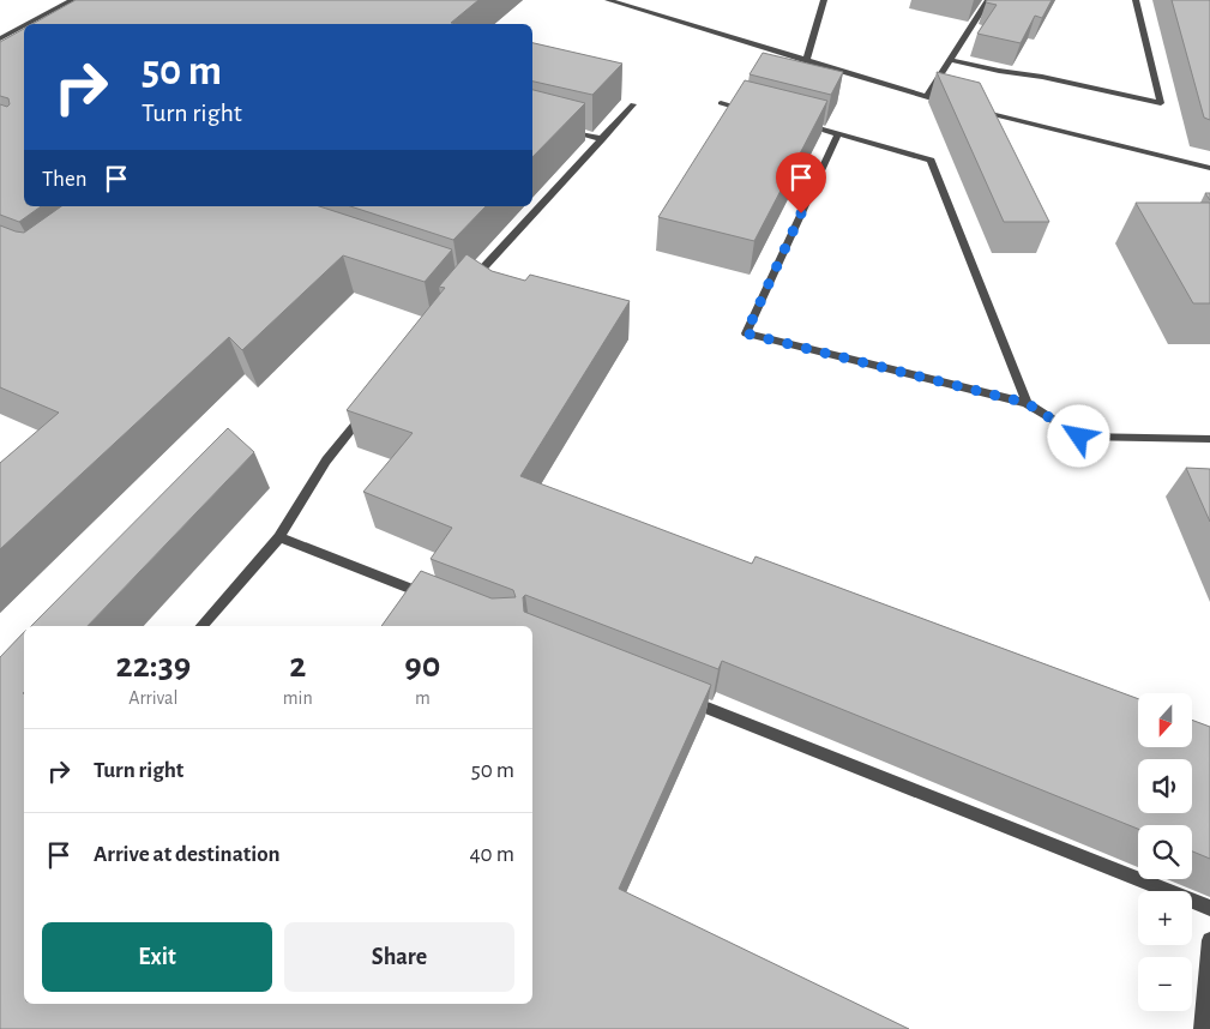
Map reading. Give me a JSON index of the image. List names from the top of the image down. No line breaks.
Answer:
{"north":"bottom","page":{"turn":["50 m","Turn right"],"then":"Then","eta":["22:39","Arrival","2","min","90","m"],"map_buttons":["+","−"],"list":[{"name":"Turn right","value":"50 m"},{"name":"Arrive at destination","value":"40 m"}],"buttons":["Exit","Share"]}}
